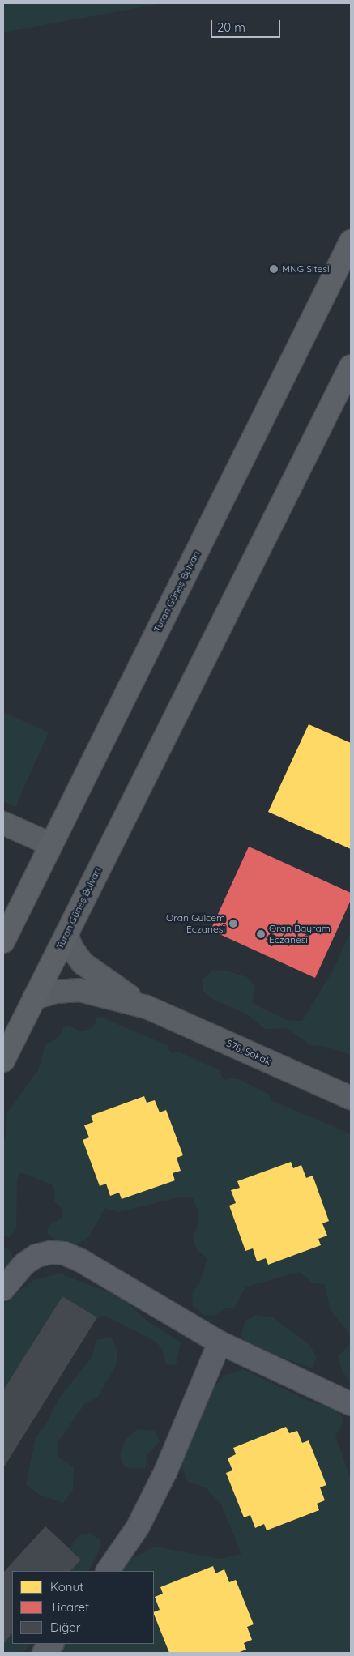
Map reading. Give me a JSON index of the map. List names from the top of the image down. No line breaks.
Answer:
{"streets":{"main road":["Turan Güneş Bulvarı"],"street":["578. Sokak"]},"places":["MNG Sitesi","Oran Gülcem Eczanesi","Oran Bayram Eczanesi"],"legend":["Konut","Ticaret","Diğer"],"scale_bar":"20 m"}
